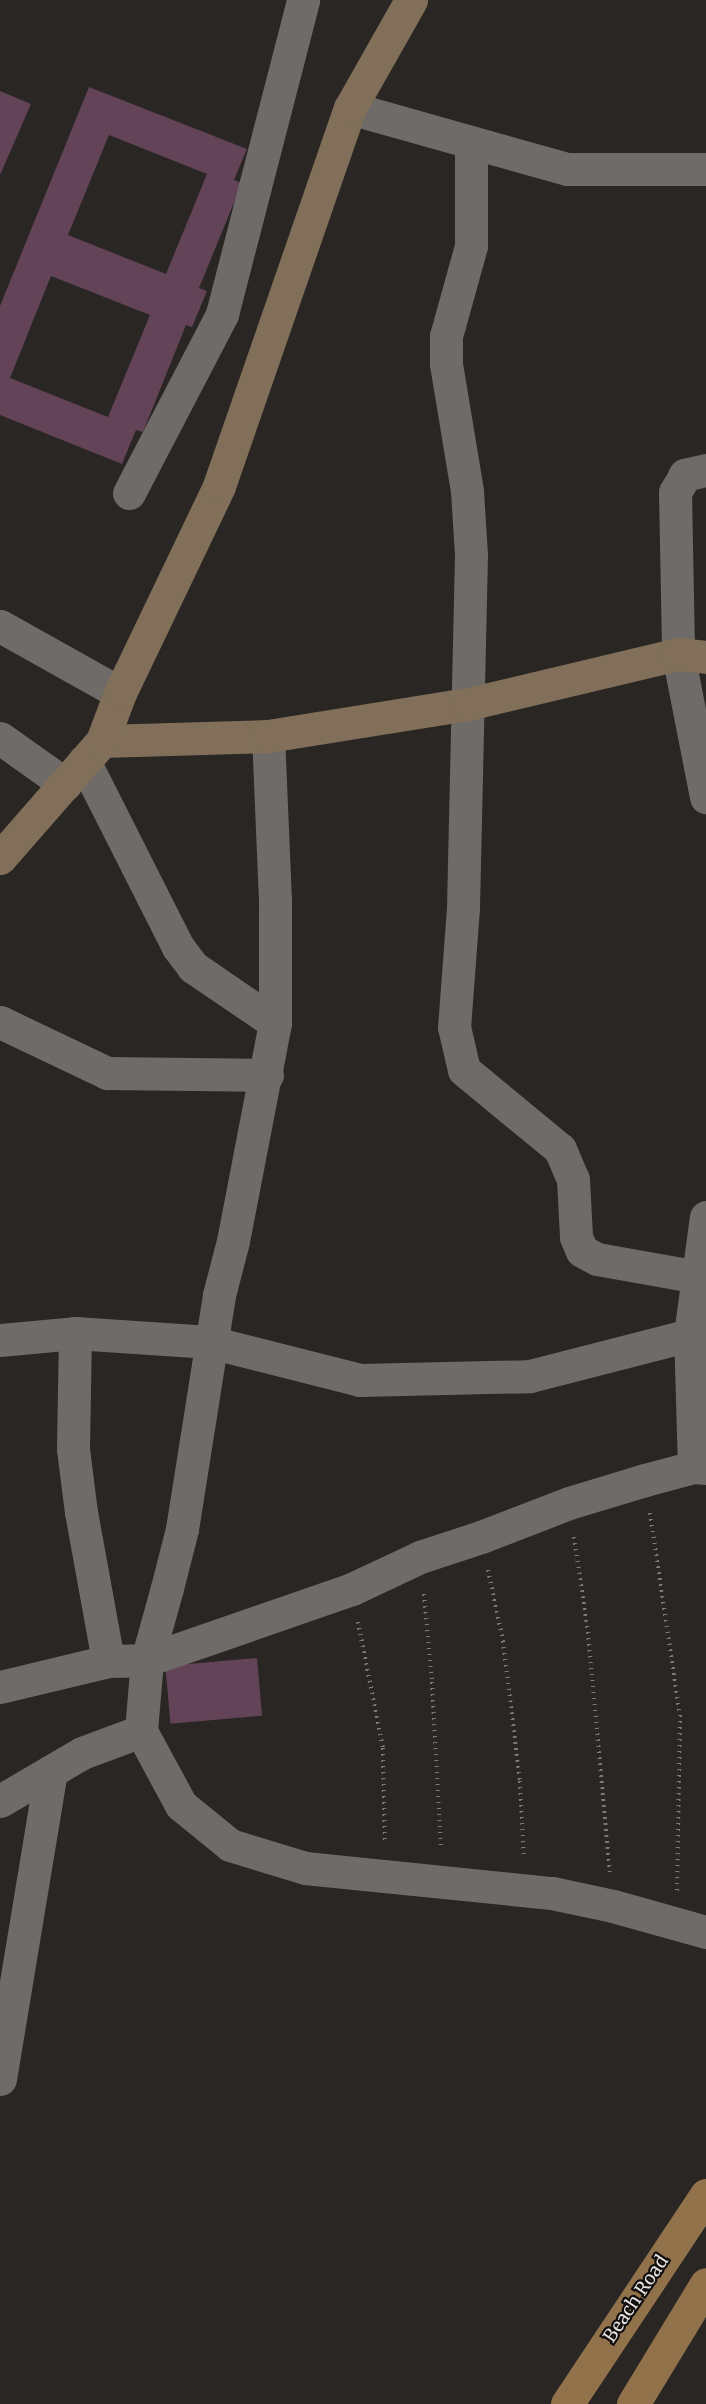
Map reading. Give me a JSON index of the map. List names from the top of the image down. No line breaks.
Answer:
{"streets":{"main road":["Beach Road"]}}
